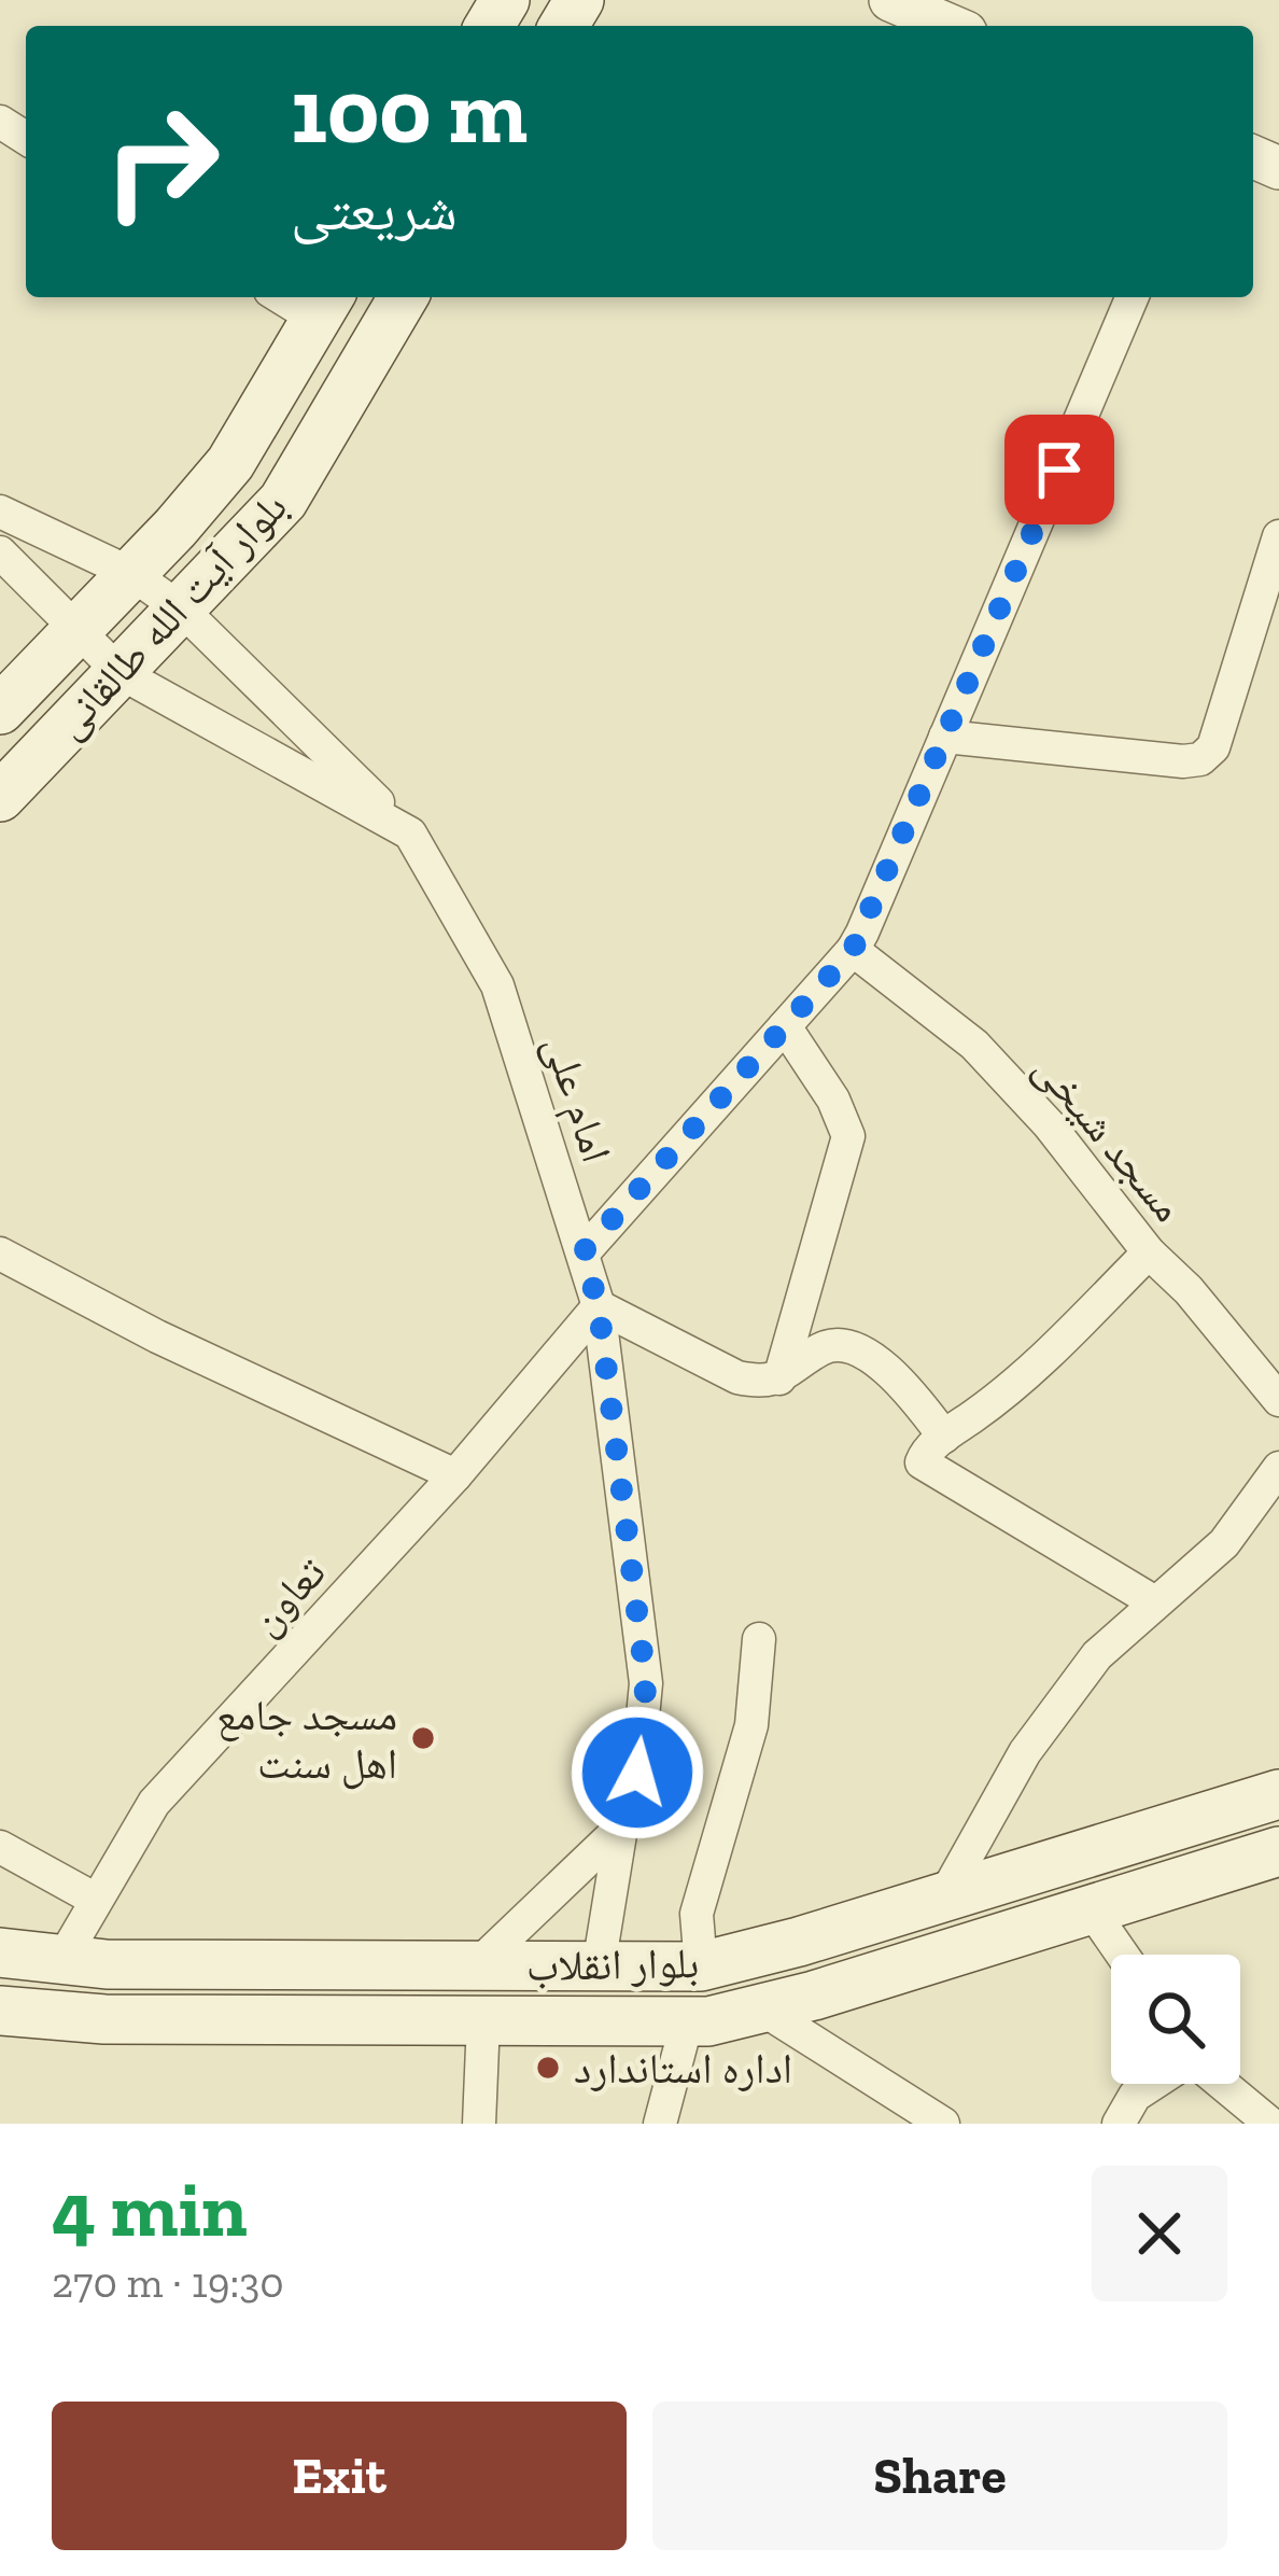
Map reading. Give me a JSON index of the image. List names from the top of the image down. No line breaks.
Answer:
{"streets":{"main road":["بلوار آیت الله طالقانی","بلوار انقلاب"],"street":["امام علی","مسجد شیخی","تعاون"]},"crossings":[["بلوار آیت الله طالقانی","امام علی"],["امام علی","تعاون"],["امام علی","بلوار انقلاب"],["تعاون","بلوار انقلاب"]],"places":["مسجد جامع اهل سنت","اداره استاندارد"],"page":{"turn":["100 m","شریعتی"],"heading":["4 min","270 m · 19:30"],"buttons":["Exit","Share"]}}
